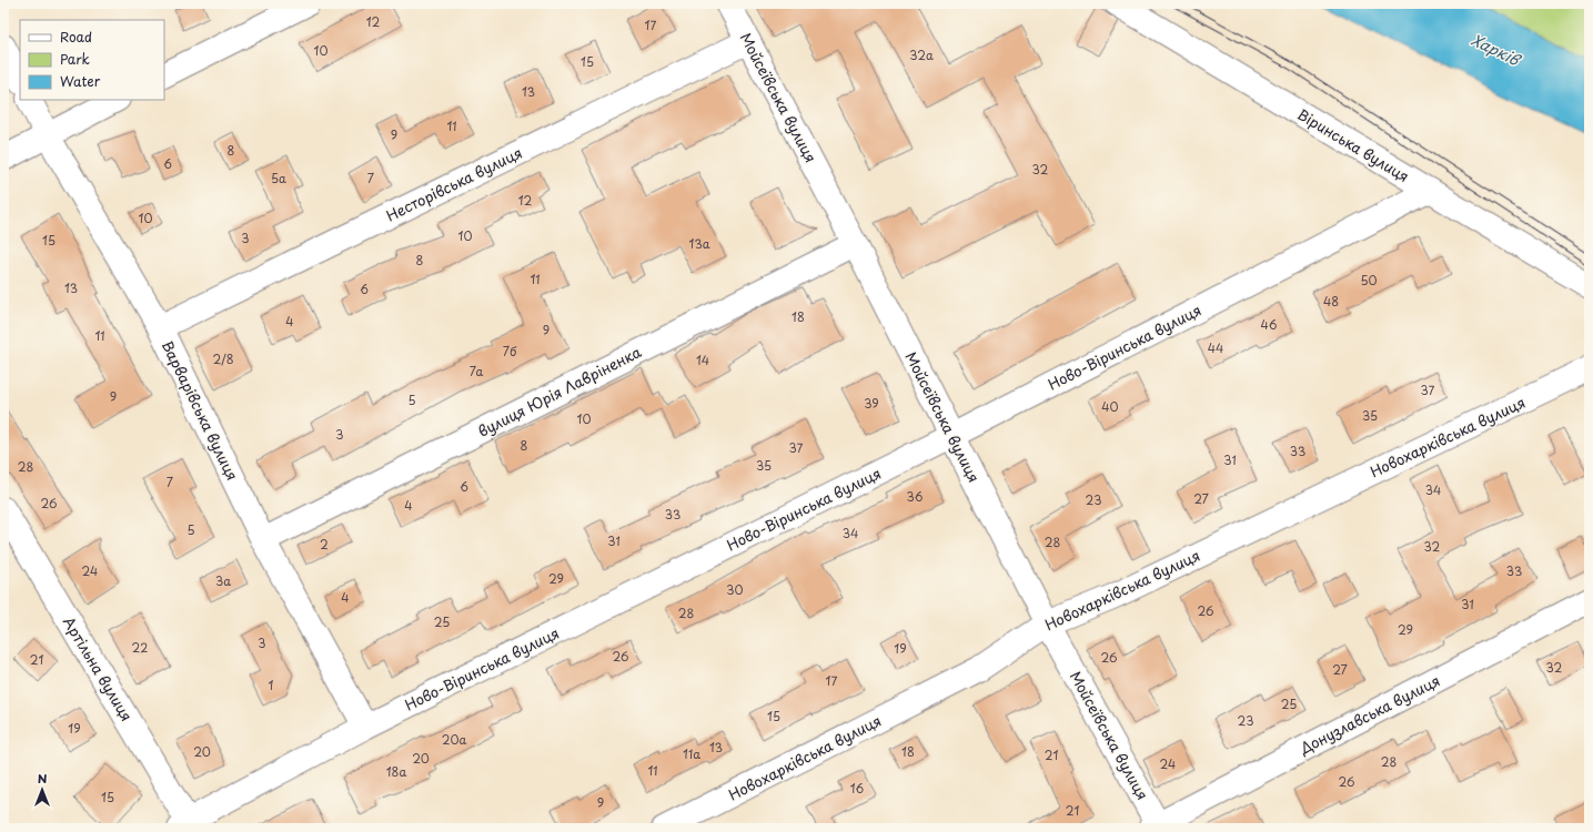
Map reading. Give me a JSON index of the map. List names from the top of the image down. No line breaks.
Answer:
{"streets":{"street":["Мойсеївська вулиця","Віринська вулиця","Несторівська вулиця","Ново-Віринська вулиця","вулиця Юрія Лавріненка","Варварівська вулиця","Новохарківська вулиця","Артільна вулиця","Донузлавська вулиця"]},"crossings":[["Мойсеївська вулиця","Несторівська вулиця"],["Мойсеївська вулиця","Ново-Віринська вулиця"],["Мойсеївська вулиця","вулиця Юрія Лавріненка"],["Мойсеївська вулиця","Новохарківська вулиця"],["Мойсеївська вулиця","Донузлавська вулиця"],["Віринська вулиця","Ново-Віринська вулиця"],["Несторівська вулиця","Варварівська вулиця"],["Ново-Віринська вулиця","Варварівська вулиця"],["Ново-Віринська вулиця","Артільна вулиця"],["вулиця Юрія Лавріненка","Варварівська вулиця"]],"water":["Харків"],"house_numbers":["12","17","10","32а","15","13","11","9","8","6","32","5а","7","12","10","10","3","15","13а","8","11","50","13","6","48","18","4","46","9","11","44","7б","2/8","14","7а","37","9","5","39","40","35","10","3","8","37","33","31","35","28","7","6","34","36","27","23","26","4","33","5","34","31","28","2","32","24","33","29","3а","30","4","31","26","28","25","29","3","22","19","26","26","21","32","27","17","1","25","15","23","19","20а","13","20","18","11а","21","20","28","24","11","18а","26","16","15","9","21"],"legend":["Road","Park","Water"],"north":"top"}
